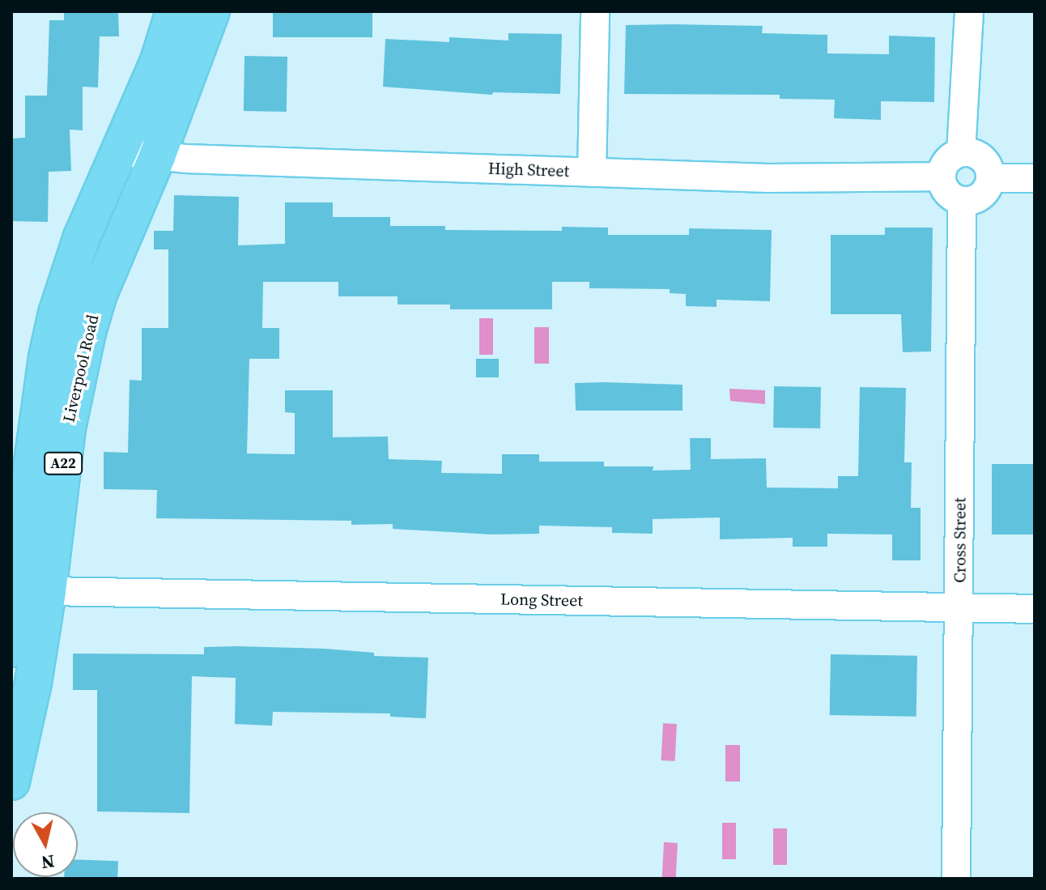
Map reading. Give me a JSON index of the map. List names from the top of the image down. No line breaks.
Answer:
{"streets":{"highway":["Liverpool Road","A22"],"street":["High Street","Cross Street","Long Street"]},"crossings":[["High Street","Liverpool Road"],["High Street","Cross Street"],["Liverpool Road","Long Street"],["Cross Street","Long Street"]],"north":"bottom"}
